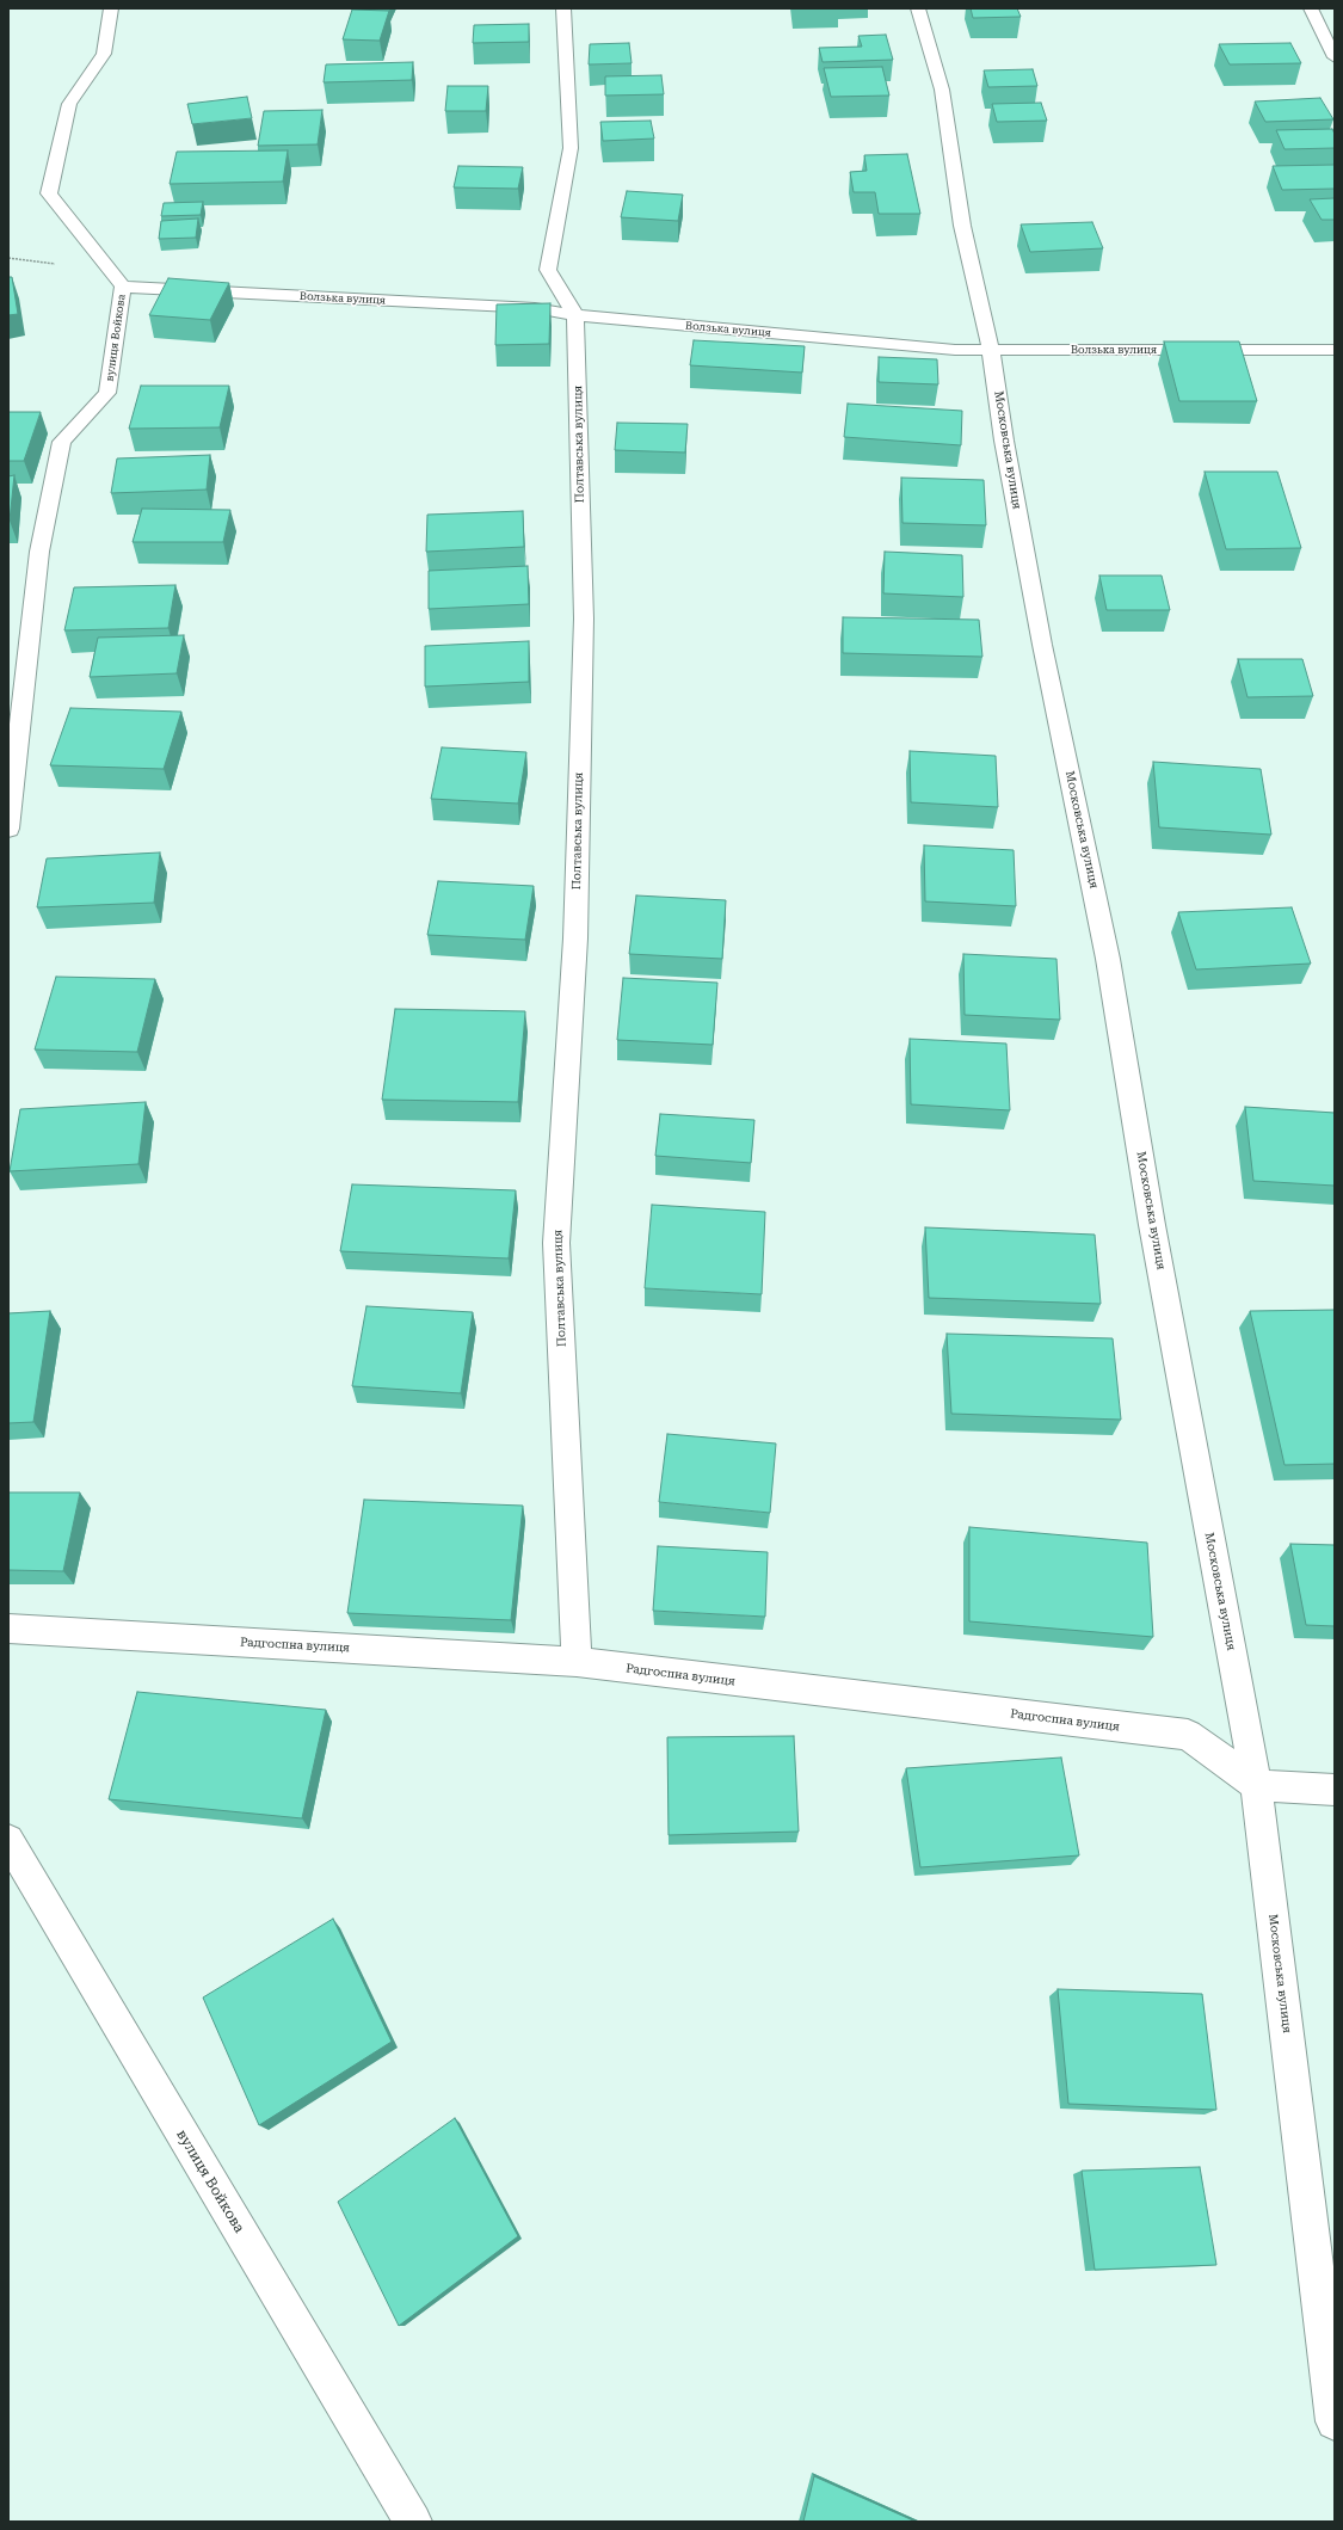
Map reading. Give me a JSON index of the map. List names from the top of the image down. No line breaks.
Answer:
{"streets":{"street":["Волзька вулиця","вулиця Войкова","Полтавська вулиця","Московська вулиця","Радгоспна вулиця"]},"crossings":[["Волзька вулиця","вулиця Войкова"],["Волзька вулиця","Полтавська вулиця"],["Волзька вулиця","Московська вулиця"],["Полтавська вулиця","Радгоспна вулиця"],["Московська вулиця","Радгоспна вулиця"]]}
